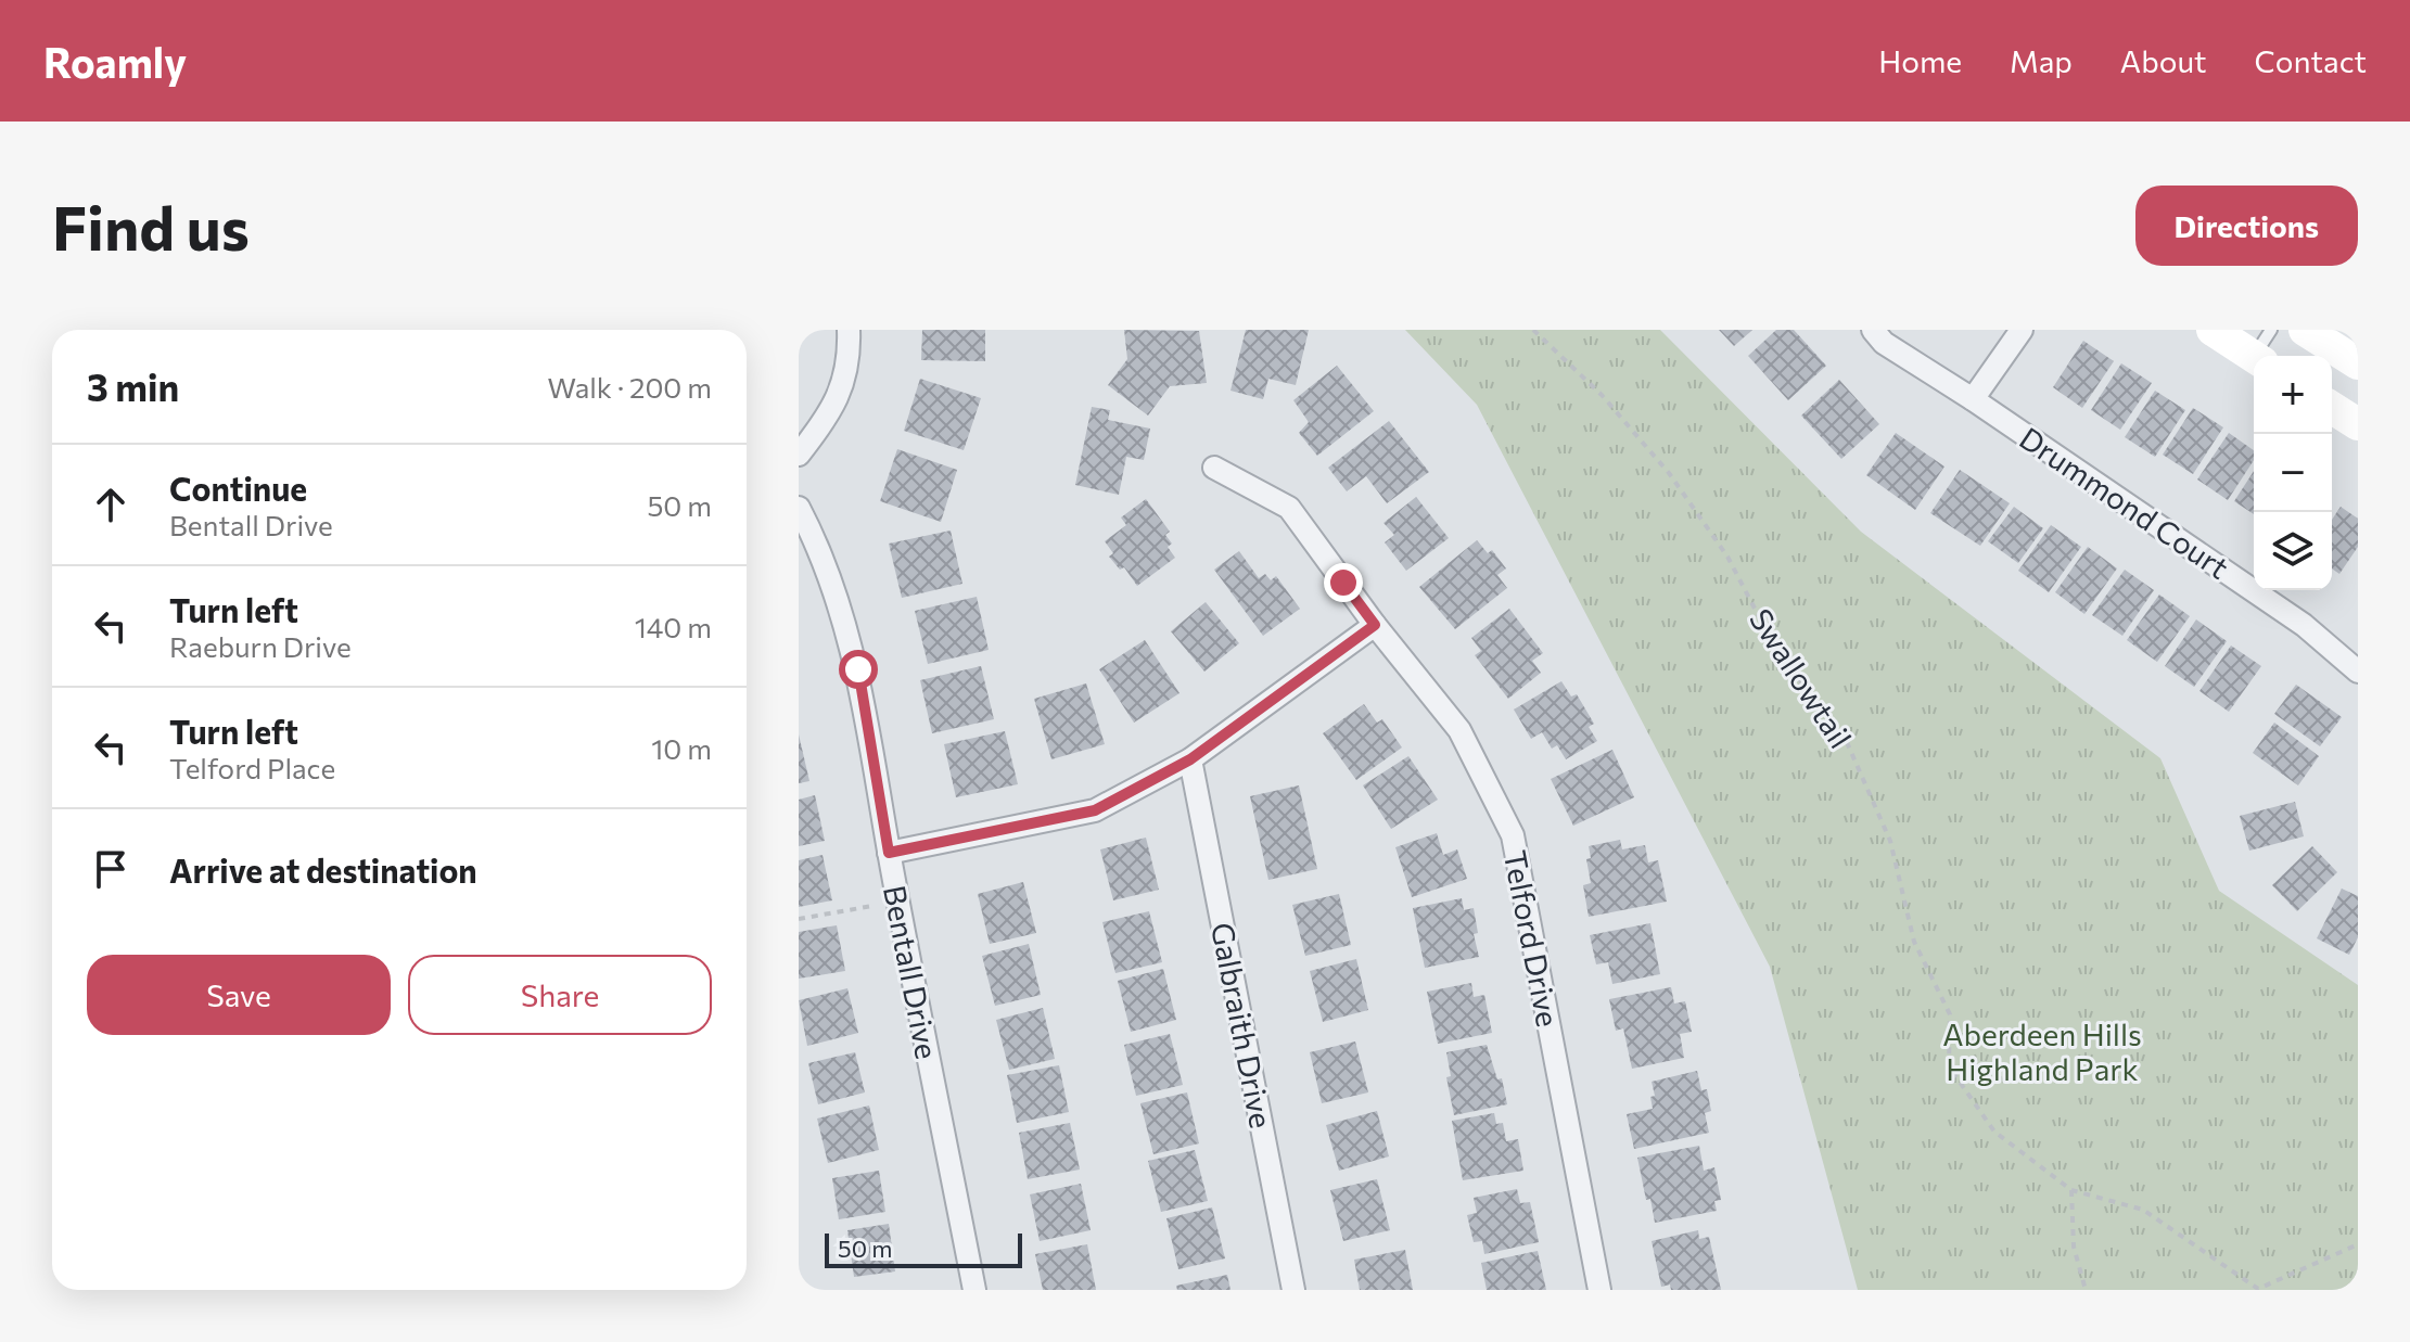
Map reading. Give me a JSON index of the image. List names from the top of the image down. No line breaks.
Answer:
{"streets":{"street":["Drummond Court","Telford Drive","Bentall Drive","Galbraith Drive"],"path":["Swallowtail"]},"parks":["Aberdeen Hills Highland Park"],"scale_bar":"50 m","page":{"header":"Roamly","nav":["Home","Map","About","Contact"],"buttons":["Directions",["Save","Share"]],"title":"Find us","heading":["3 min","Walk · 200 m"],"map_buttons":["+","−"],"list":[["Continue","Bentall Drive","50 m"],["Turn left","Raeburn Drive","140 m"],["Turn left","Telford Place","10 m"],"Arrive at destination"],"scale":"50 m"}}
